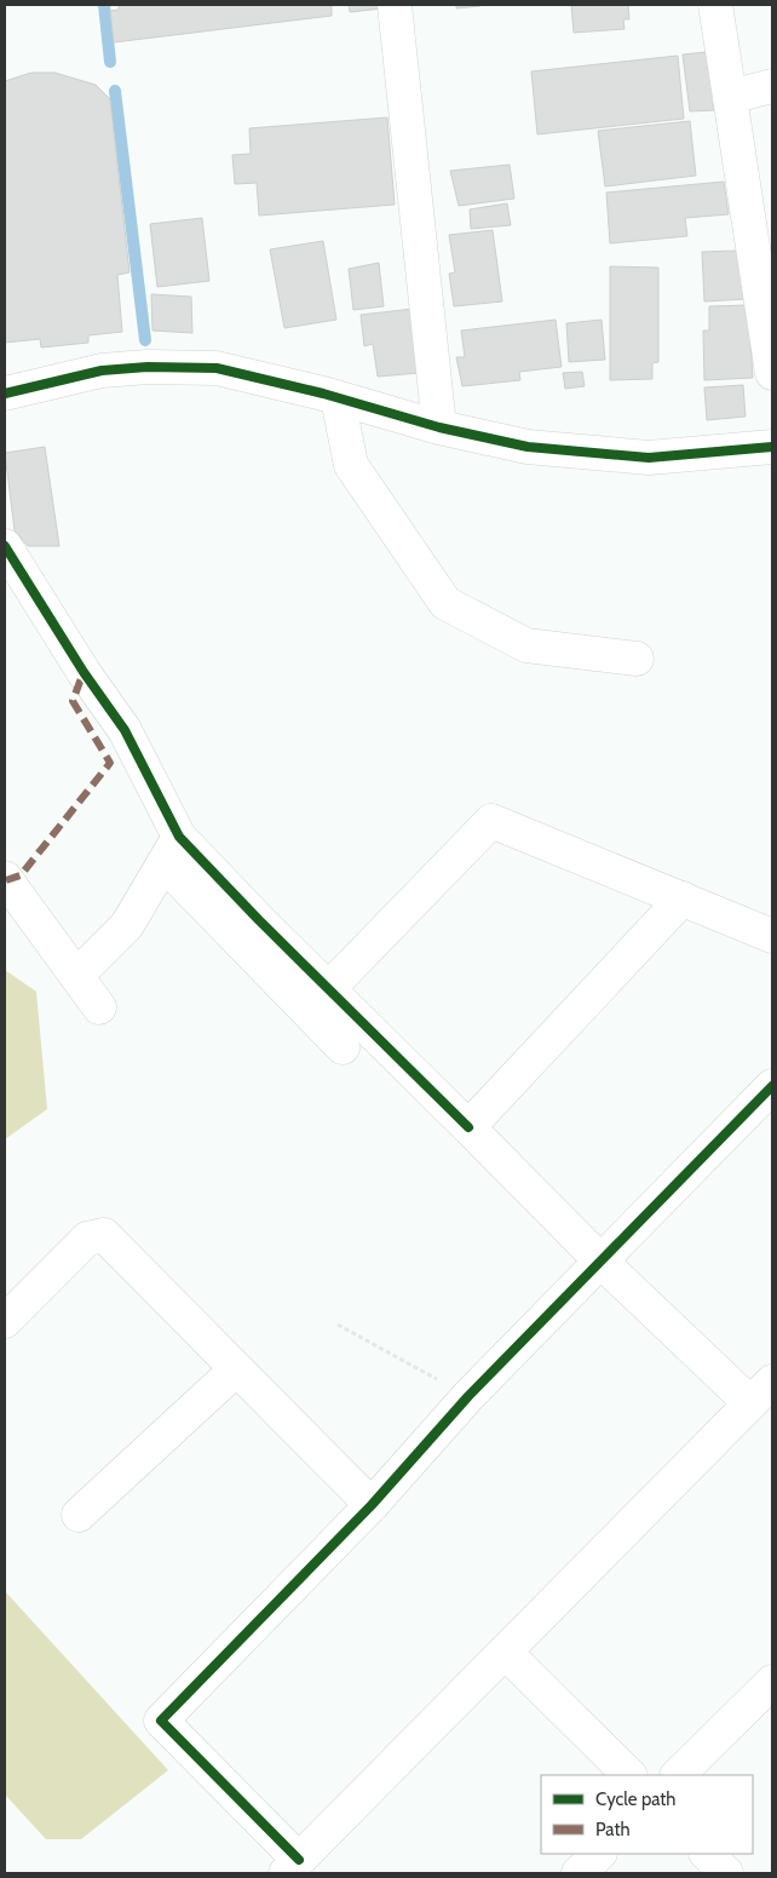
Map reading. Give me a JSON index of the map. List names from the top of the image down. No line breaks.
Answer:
{"legend":["Cycle path","Path"]}
